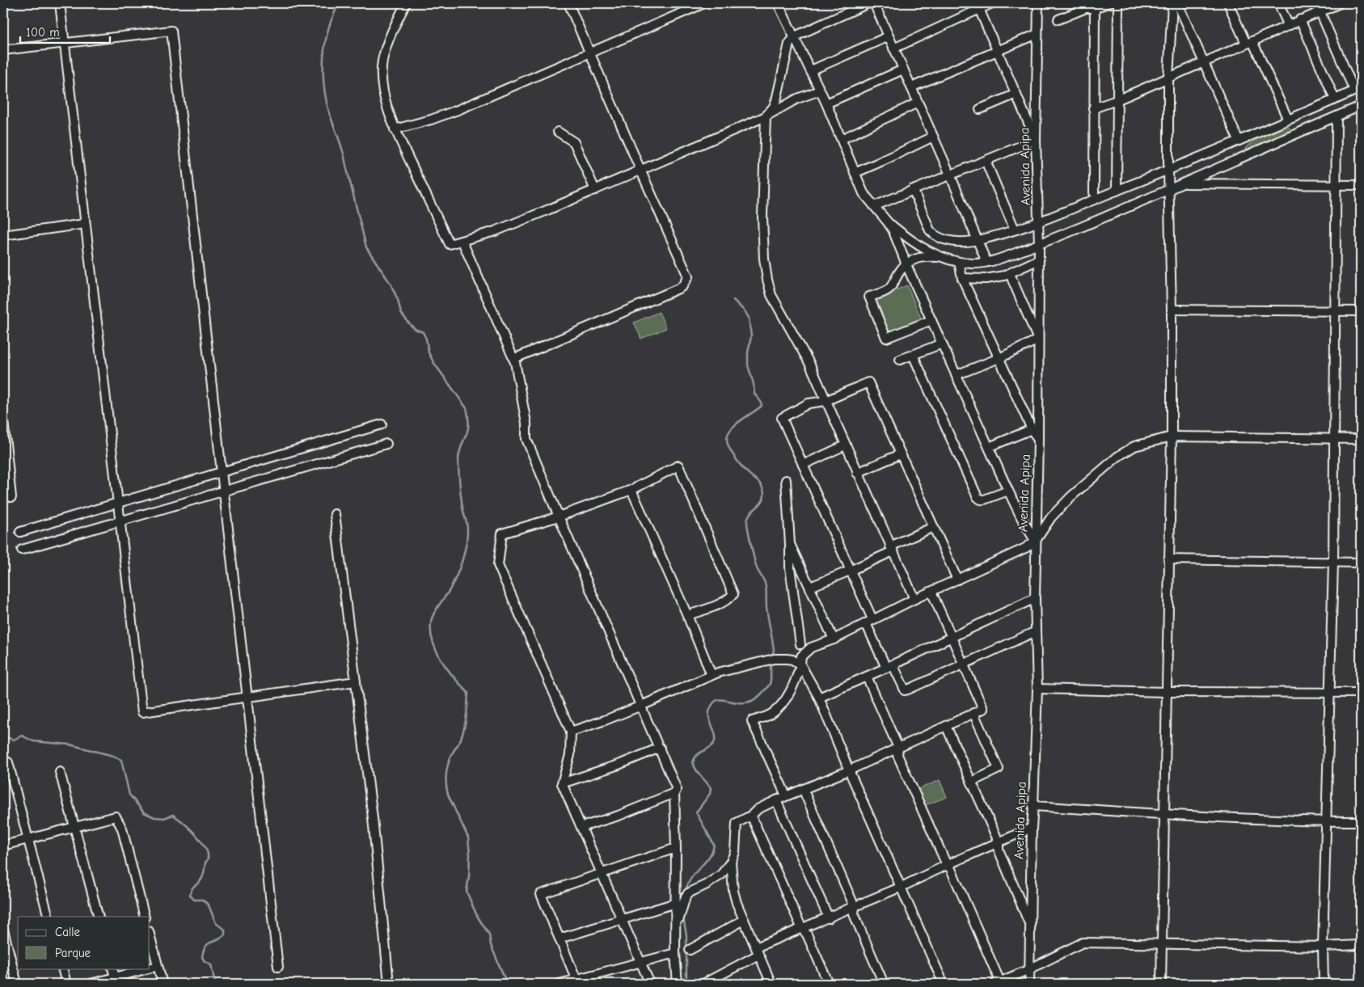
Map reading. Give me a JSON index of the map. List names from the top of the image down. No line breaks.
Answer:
{"streets":{"street":["Avenida Apipa"]},"legend":["Calle","Parque"],"scale_bar":"100 m"}
